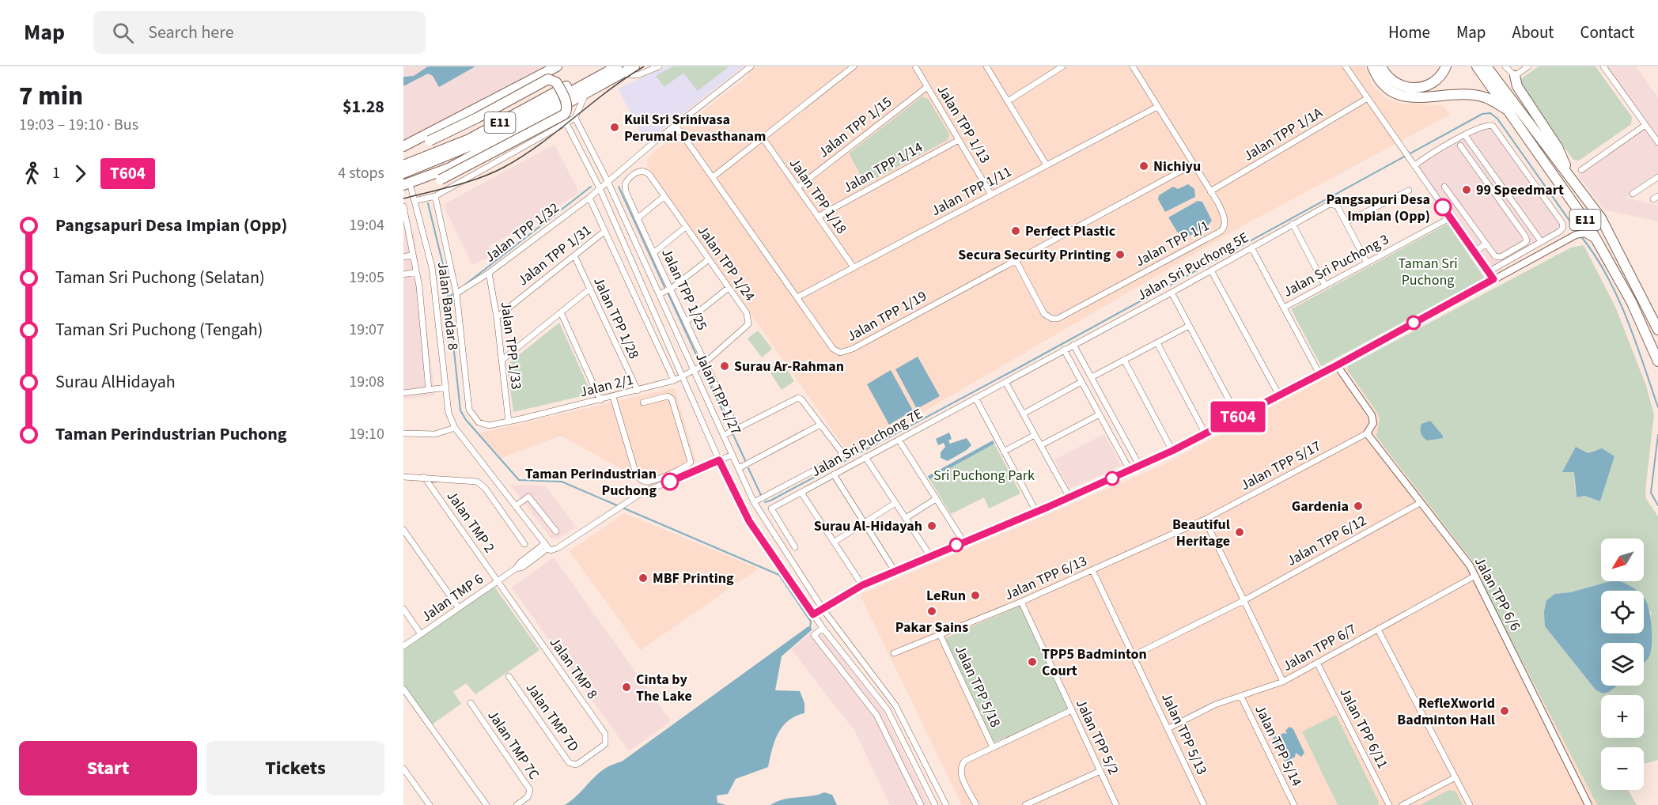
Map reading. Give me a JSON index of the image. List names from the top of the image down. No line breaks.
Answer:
{"streets":{"highway":["E11"],"street":["Jalan TPP 1/13","Jalan TPP 1/15","Jalan TPP 1/1A","Jalan TPP 1/14","Jalan TPP 1/11","Jalan TPP 1/18","Jalan TPP 1/32","Jalan TPP 1/1","Jalan TPP 1/31","Jalan TPP 1/24","Jalan Sri Puchong 3","Jalan Sri Puchong 5E","Jalan TPP 1/25","Jalan Bandar 8","Jalan TPP 1/19","Jalan TPP 1/28","Jalan TPP 1/33","Jalan 2/1","Jalan TPP 1/27","Jalan Sri Puchong 7E","Jalan TPP 5/17","Jalan TMP 2","Jalan TPP 6/12","Jalan TPP 6/13","Jalan TPP 6/6","Jalan TMP 6","Jalan TPP 6/7","Jalan TMP 8","Jalan TPP 5/18","Jalan TMP 7D","Jalan TPP 6/11","Jalan TPP 5/13","Jalan TPP 5/2","Jalan TMP 7C","Jalan TPP 5/14"]},"crossings":[["Jalan TPP 1/13","Jalan TPP 1/15"],["Jalan TPP 1/13","Jalan TPP 1/14"],["Jalan TPP 1/13","Jalan TPP 1/11"],["Jalan TPP 1/15","Jalan TPP 1/18"],["Jalan TPP 1/1A","Jalan TPP 1/1"],["Jalan TPP 1/14","Jalan TPP 1/18"],["Jalan TPP 1/11","Jalan TPP 1/18"],["Jalan TPP 1/11","Jalan TPP 1/1"],["Jalan TPP 1/11","Jalan TPP 1/19"],["Jalan TPP 1/32","Jalan TPP 1/19"],["Jalan TPP 1/32","Jalan TPP 1/33"],["Jalan TPP 1/32","Jalan 2/1"],["Jalan TPP 1/32","Jalan TPP 1/27"],["Jalan TPP 1/1","Jalan TPP 1/19"],["Jalan TPP 1/31","Jalan TPP 1/28"],["Jalan TPP 1/31","Jalan TPP 1/33"],["Jalan TPP 1/24","Jalan TPP 1/25"],["Jalan TPP 1/24","Jalan 2/1"],["Jalan Sri Puchong 5E","Jalan Sri Puchong 7E"],["Jalan TPP 1/25","Jalan 2/1"],["Jalan TPP 1/28","Jalan 2/1"],["Jalan TPP 1/33","Jalan 2/1"],["Jalan 2/1","Jalan TPP 1/27"],["Jalan TPP 1/27","Jalan TMP 6"],["Jalan TPP 5/17","Jalan TPP 6/13"],["Jalan TPP 5/17","Jalan TPP 6/6"],["Jalan TPP 5/17","Jalan TPP 6/7"],["Jalan TMP 2","Jalan TMP 6"],["Jalan TMP 2","Jalan TMP 8"],["Jalan TPP 6/12","Jalan TPP 6/6"],["Jalan TPP 6/12","Jalan TPP 6/7"],["Jalan TPP 6/12","Jalan TPP 5/13"],["Jalan TPP 6/13","Jalan TPP 6/7"],["Jalan TPP 6/13","Jalan TPP 5/18"],["Jalan TPP 6/13","Jalan TPP 5/13"],["Jalan TPP 6/13","Jalan TPP 5/2"],["Jalan TPP 6/6","Jalan TPP 6/7"],["Jalan TMP 6","Jalan TMP 8"],["Jalan TPP 6/7","Jalan TPP 6/11"],["Jalan TMP 8","Jalan TMP 7D"]],"parks":["Taman Sri Puchong","Sri Puchong Park"],"places":["Kuil Sri Srinivasa Perumal Devasthanam","Nichiyu","99 Speedmart","Pangsapuri Desa Impian (Opp)","Perfect Plastic","Secura Security Printing","Surau Ar-Rahman","Taman Perindustrian Puchong","Gardenia","Surau Al-Hidayah","Beautiful Heritage","MBF Printing","LeRun","Pakar Sains","TPP5 Badminton Court","Cinta by The Lake","RefleXworld Badminton Hall"],"lines":["bus line T604"],"north":"bottom left","page":{"header":"Map","search":"Search here","nav":["Home","Map","About","Contact"],"heading":["7 min","19:03 – 19:10 · Bus","$1.28"],"on_map":"T604","legs":["1","T604","4 stops"],"list":[{"name":"Pangsapuri Desa Impian (Opp)","value":"19:04"},{"name":"Taman Sri Puchong (Selatan)","value":"19:05"},{"name":"Taman Sri Puchong (Tengah)","value":"19:07"},{"name":"Surau AlHidayah","value":"19:08"},{"name":"Taman Perindustrian Puchong","value":"19:10"}],"map_buttons":["+","−"],"buttons":["Start","Tickets"]}}
